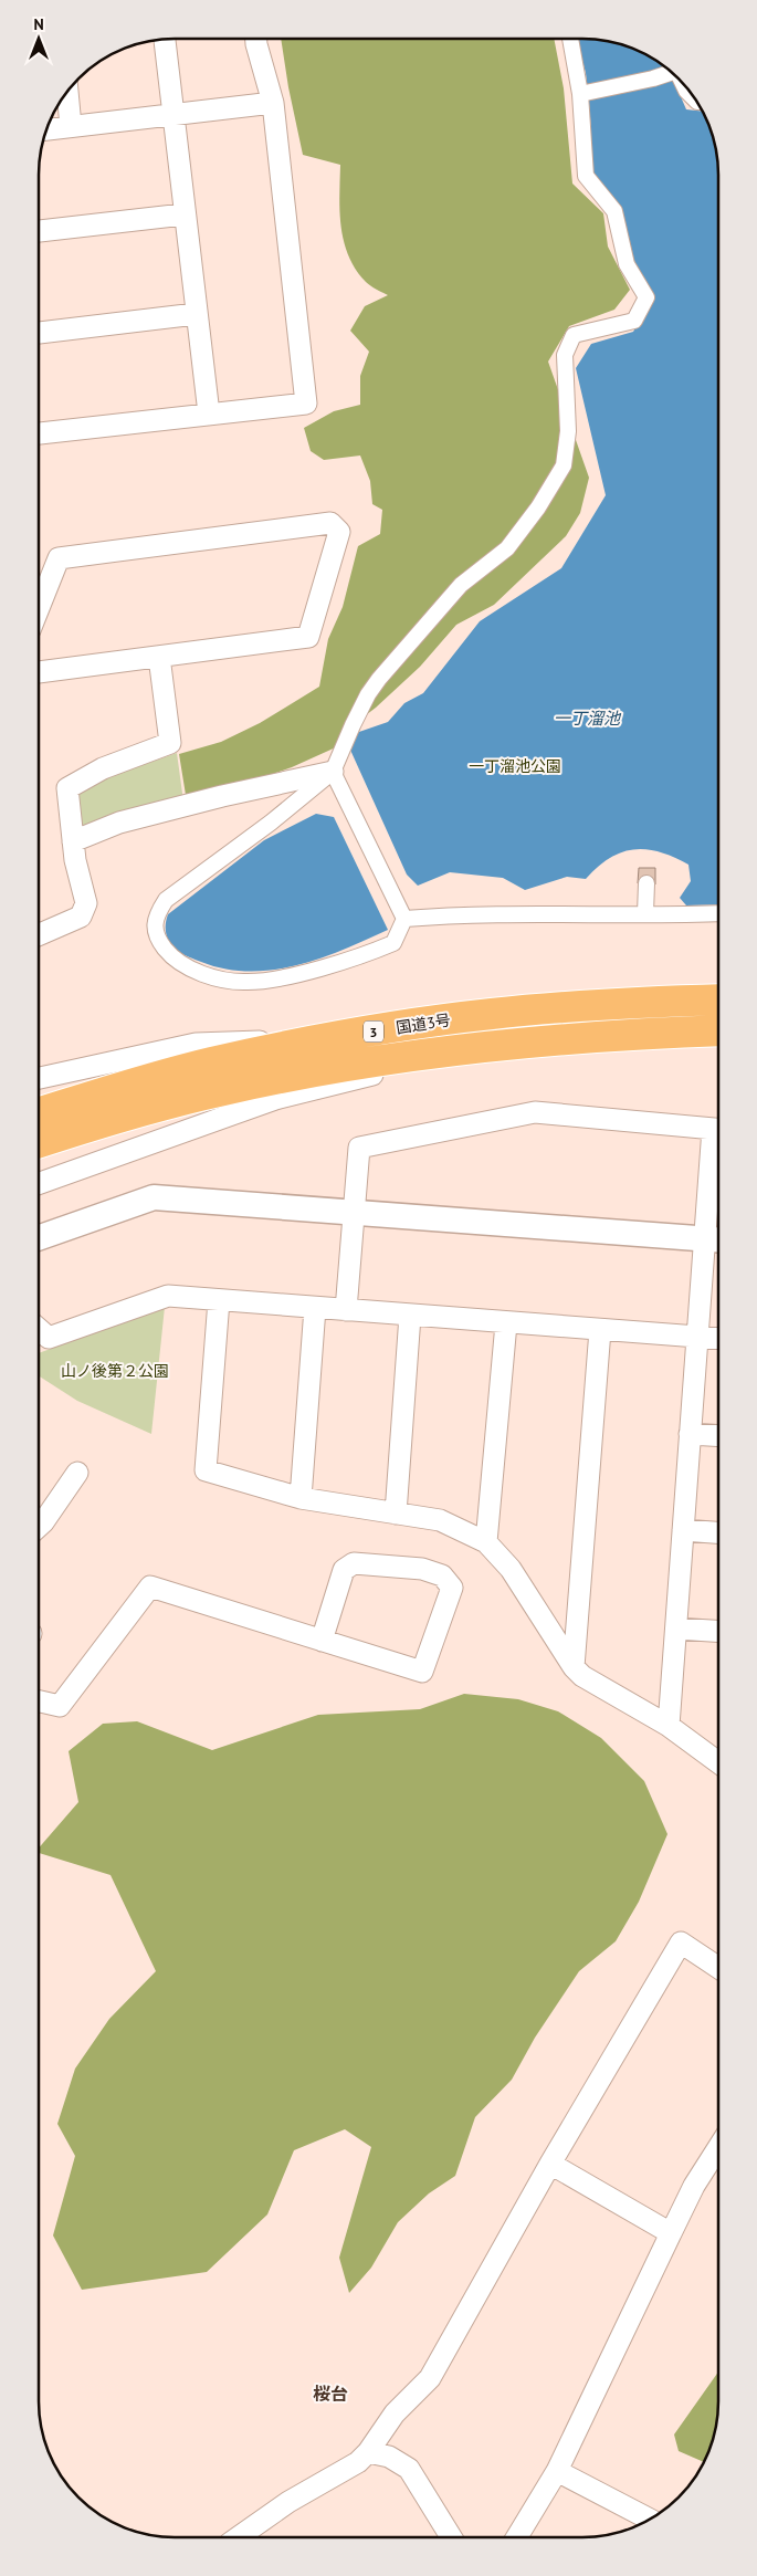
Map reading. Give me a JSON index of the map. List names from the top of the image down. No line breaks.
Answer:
{"streets":{"highway":["国道3号","3"]},"districts":["桜台"],"water":["一丁溜池"],"parks":["一丁溜池公園","山ノ後第２公園"],"north":"top"}
